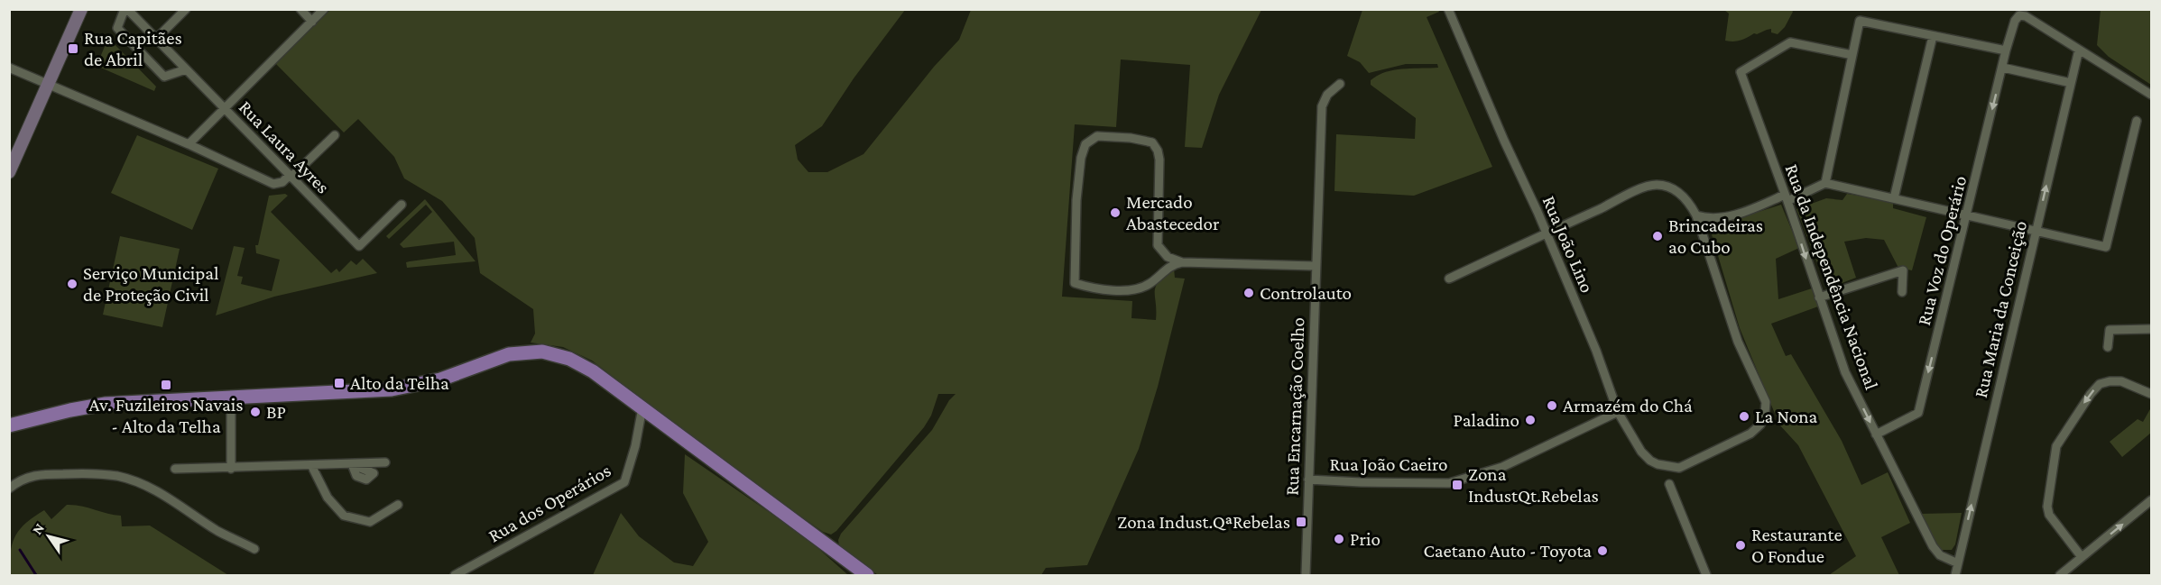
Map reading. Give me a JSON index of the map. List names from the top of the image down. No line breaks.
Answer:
{"streets":{"street":["Rua Laura Ayres","Rua João Lino","Rua Voz do Operário","Rua da Independência Nacional","Rua Maria da Conceição","Rua Encarnação Coelho","Rua João Caeiro","Rua dos Operários"]},"crossings":[["Rua João Lino","Rua João Caeiro"],["Rua Voz do Operário","Rua da Independência Nacional"],["Rua Voz do Operário","Rua Maria da Conceição"],["Rua da Independência Nacional","Rua Maria da Conceição"],["Rua Encarnação Coelho","Rua João Caeiro"]],"one_way":["Rua Voz do Operário","Rua da Independência Nacional","Rua Maria da Conceição"],"places":{"transit":["Rua Capitães de Abril","Alto da Telha","Av. Fuzileiros Navais - Alto da Telha","Zona IndustQt.Rebelas","Zona Indust.QªRebelas"],"other":["Mercado Abastecedor","Brincadeiras ao Cubo","Serviço Municipal de Proteção Civil","Controlauto","Armazém do Chá","BP","La Nona","Paladino","Prio","Restaurante O Fondue","Caetano Auto - Toyota"]},"north":"top left"}
